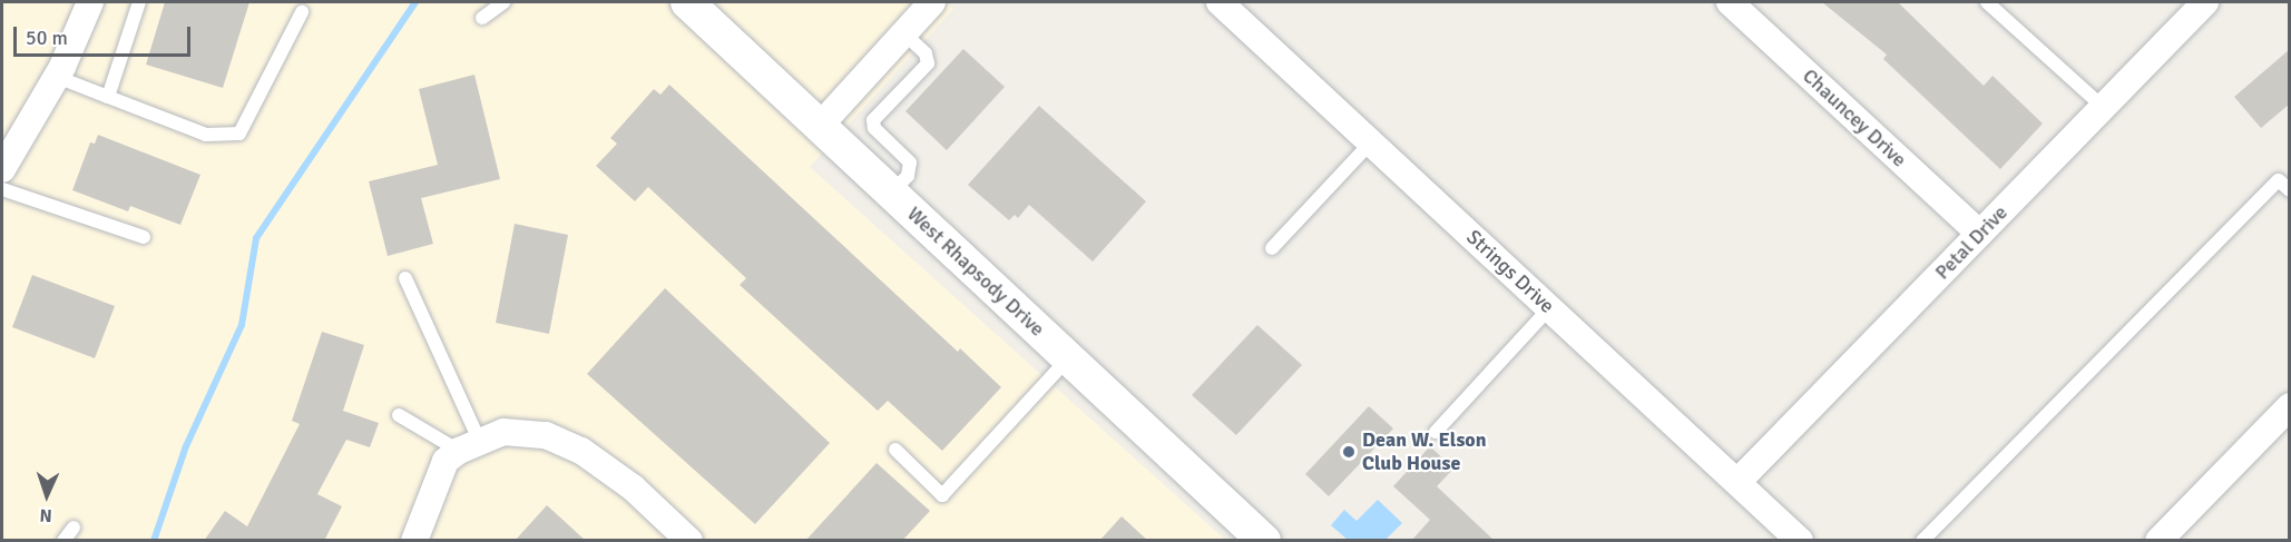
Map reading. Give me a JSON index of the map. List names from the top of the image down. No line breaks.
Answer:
{"streets":{"street":["Chauncey Drive","Petal Drive","West Rhapsody Drive","Strings Drive"]},"crossings":[["Chauncey Drive","Petal Drive"],["Petal Drive","Strings Drive"]],"places":["Dean W. Elson Club House"],"scale_bar":"50 m","north":"bottom"}
